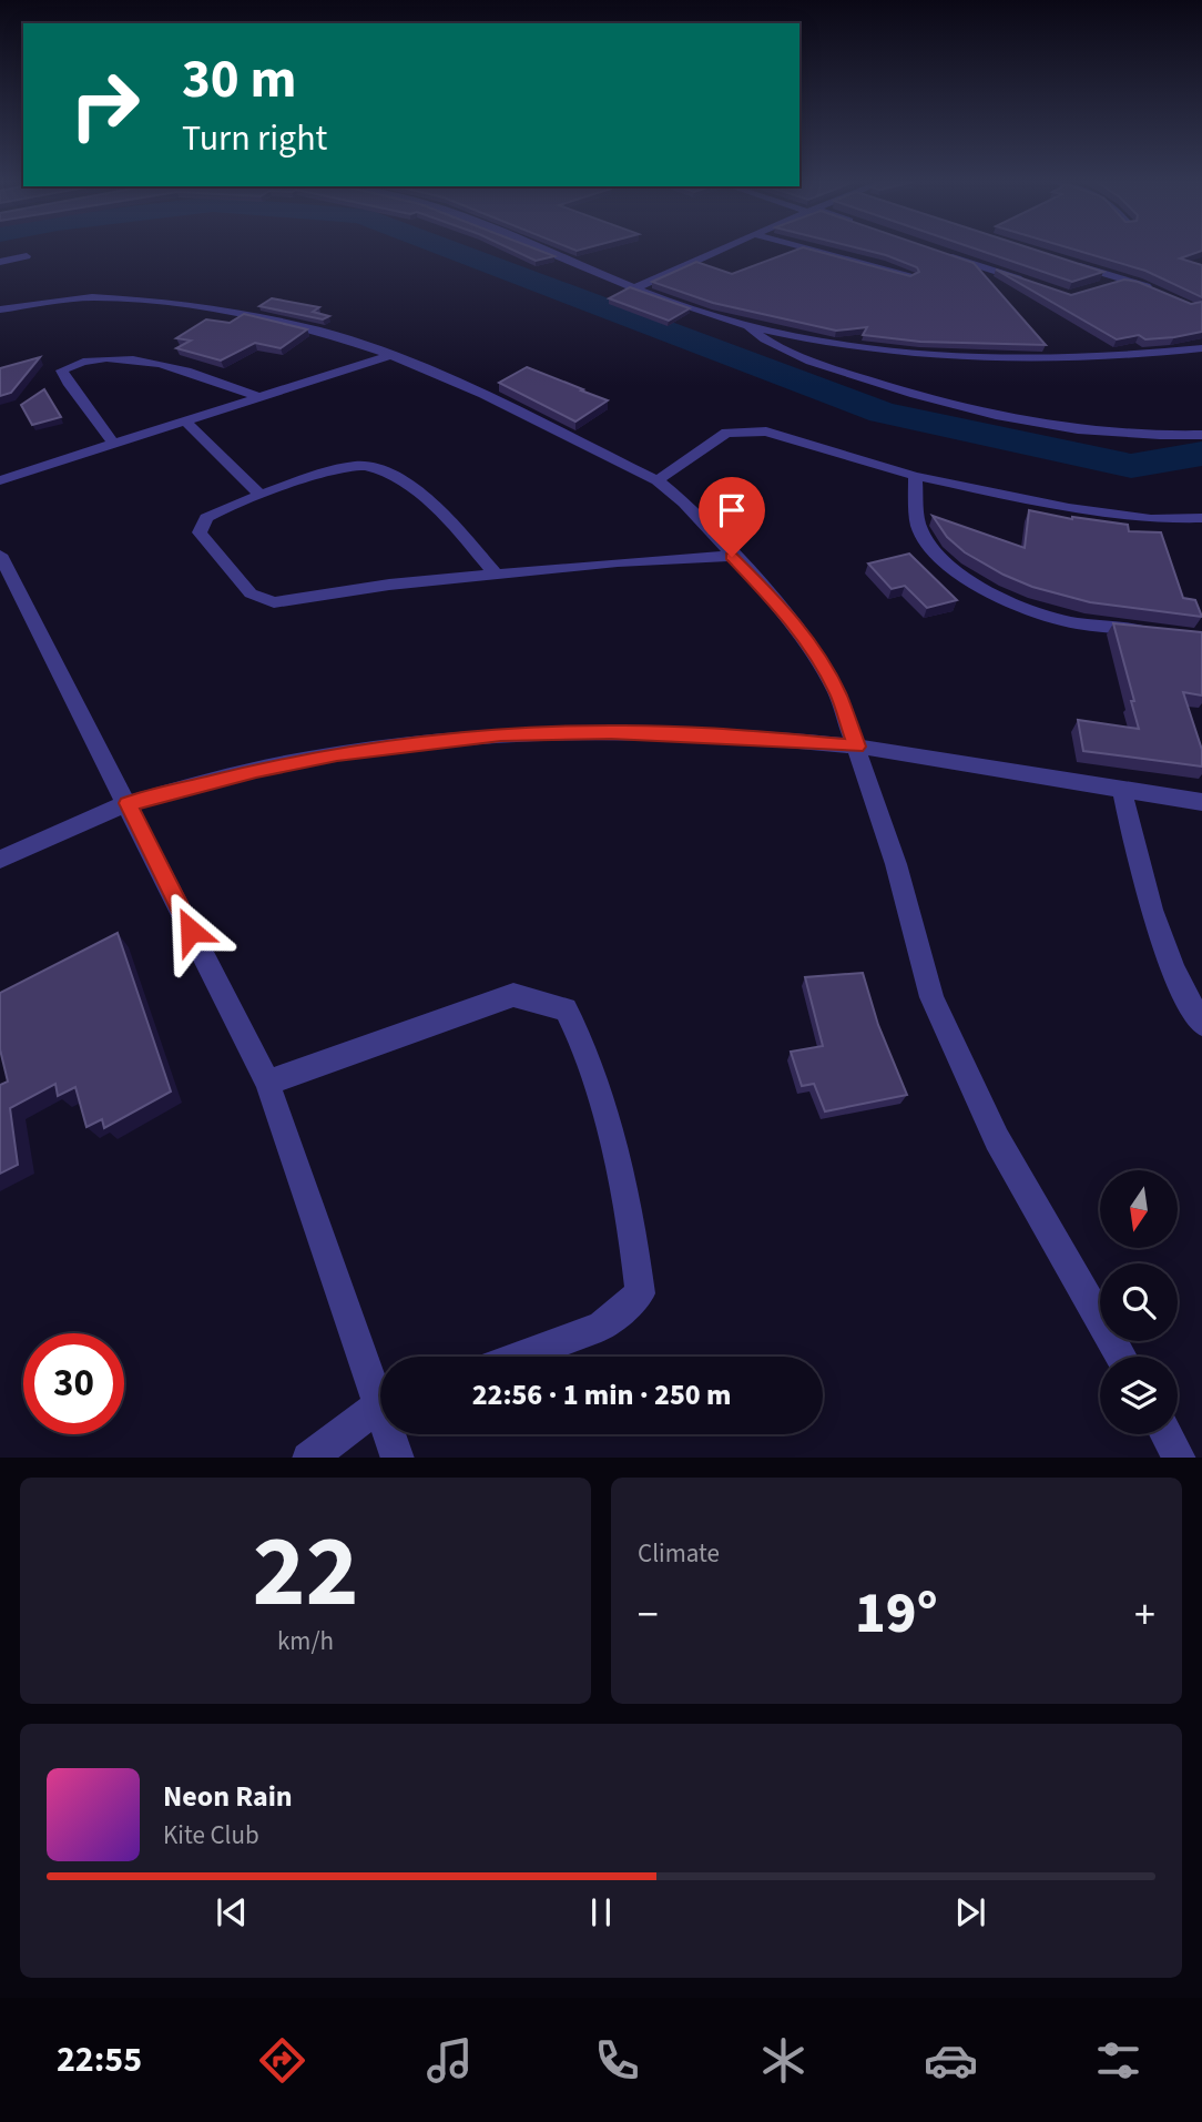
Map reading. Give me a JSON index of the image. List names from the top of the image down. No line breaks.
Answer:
{"north":"bottom","page":{"turn":["30 m","Turn right"],"limit":"30","trip":"22:56 · 1 min · 250 m","tile":[["22","km/h"],"Climate"],"heat":["−","19°","+"],"song":["Neon Rain","Kite Club"],"tabs":"22:55"}}
